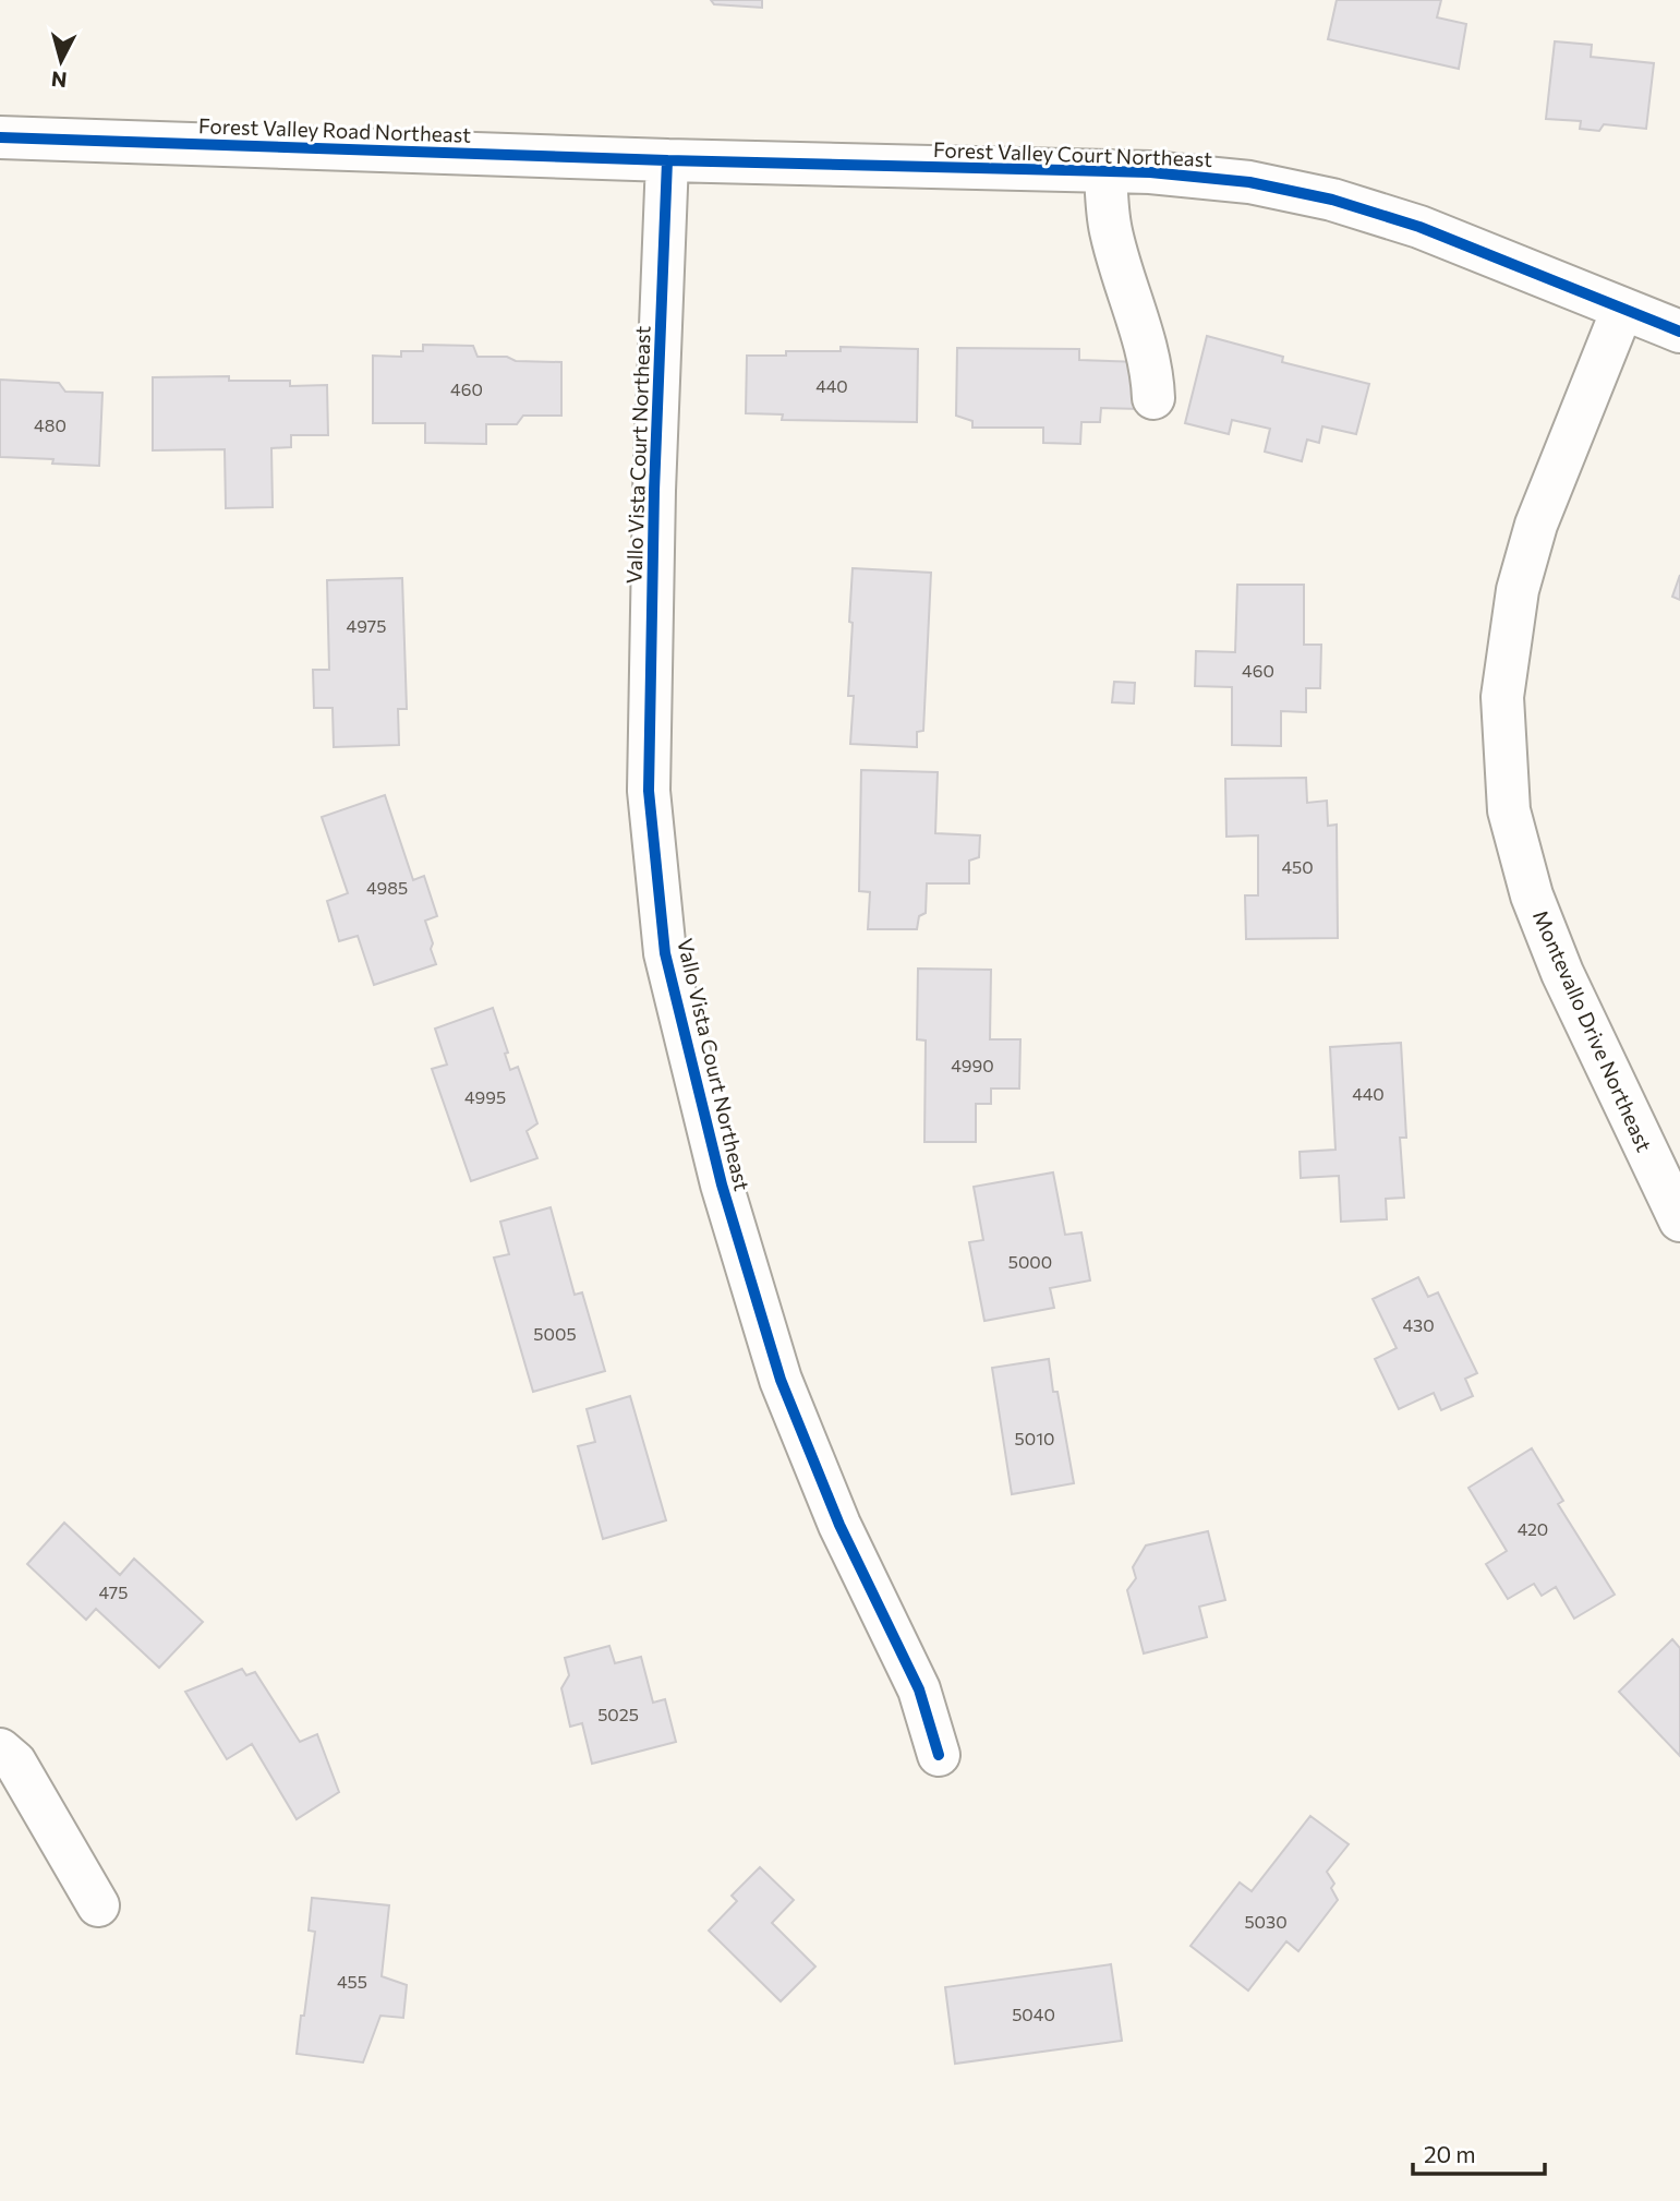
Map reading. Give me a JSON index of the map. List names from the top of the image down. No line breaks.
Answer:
{"streets":{"street":["Forest Valley Road Northeast","Forest Valley Court Northeast","Vallo Vista Court Northeast","Montevallo Drive Northeast"]},"crossings":[["Forest Valley Road Northeast","Forest Valley Court Northeast"],["Forest Valley Road Northeast","Vallo Vista Court Northeast"],["Forest Valley Court Northeast","Vallo Vista Court Northeast"],["Forest Valley Court Northeast","Montevallo Drive Northeast"]],"house_numbers":["440","460","480","4975","460","450","4985","4990","440","4995","5000","430","5005","5010","420","475","5025","5030","455","5040"],"scale_bar":"20 m","north":"bottom"}
